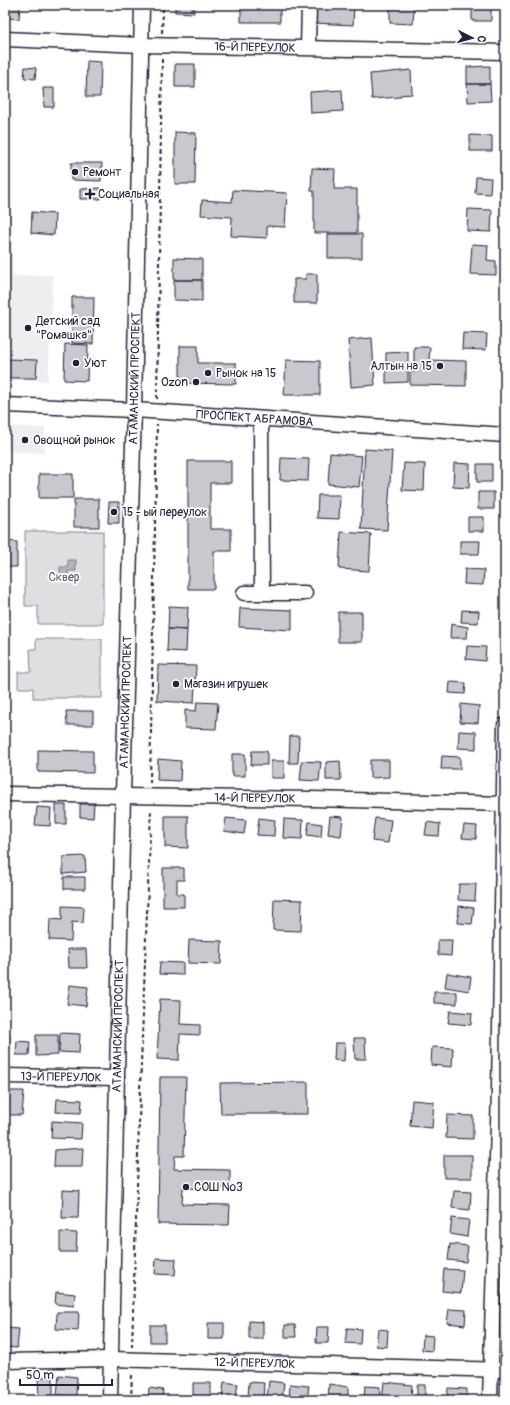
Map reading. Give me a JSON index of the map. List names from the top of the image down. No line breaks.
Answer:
{"streets":{"street":["16-Й ПЕРЕУЛОК","АТАМАНСКИЙ ПРОСПЕКТ","ПРОСПЕКТ АБРАМОВА","14-Й ПЕРЕУЛОК","13-Й ПЕРЕУЛОК","12-Й ПЕРЕУЛОК"]},"crossings":[["16-Й ПЕРЕУЛОК","АТАМАНСКИЙ ПРОСПЕКТ"],["АТАМАНСКИЙ ПРОСПЕКТ","ПРОСПЕКТ АБРАМОВА"],["АТАМАНСКИЙ ПРОСПЕКТ","14-Й ПЕРЕУЛОК"],["АТАМАНСКИЙ ПРОСПЕКТ","13-Й ПЕРЕУЛОК"],["АТАМАНСКИЙ ПРОСПЕКТ","12-Й ПЕРЕУЛОК"]],"parks":["Сквер"],"places":{"other":["Ремонт","Детский сад \"Ромашка\"","Уют","Алтын на 15","Рынок на 15","Ozon","Овощной рынок","15 - ый переулок","Магазин игрушек","СОШ №3"],"health":["Социальная"]},"scale_bar":"50 m","north":"right"}
